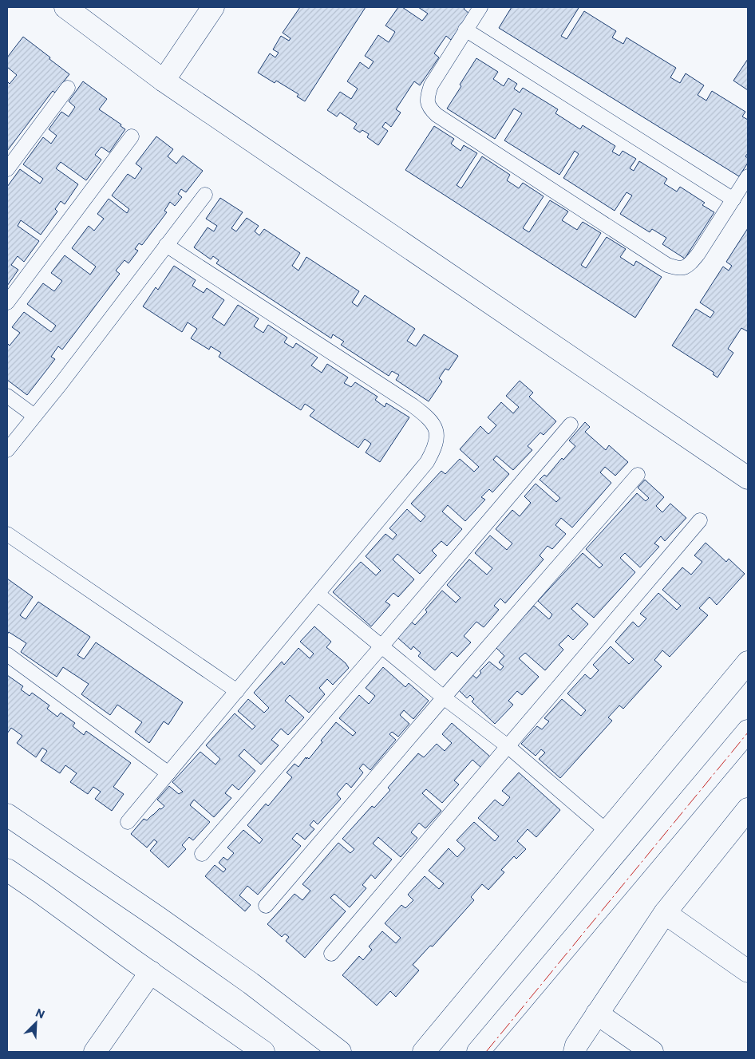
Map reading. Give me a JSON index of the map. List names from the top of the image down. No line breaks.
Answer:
{"north":"top right"}
